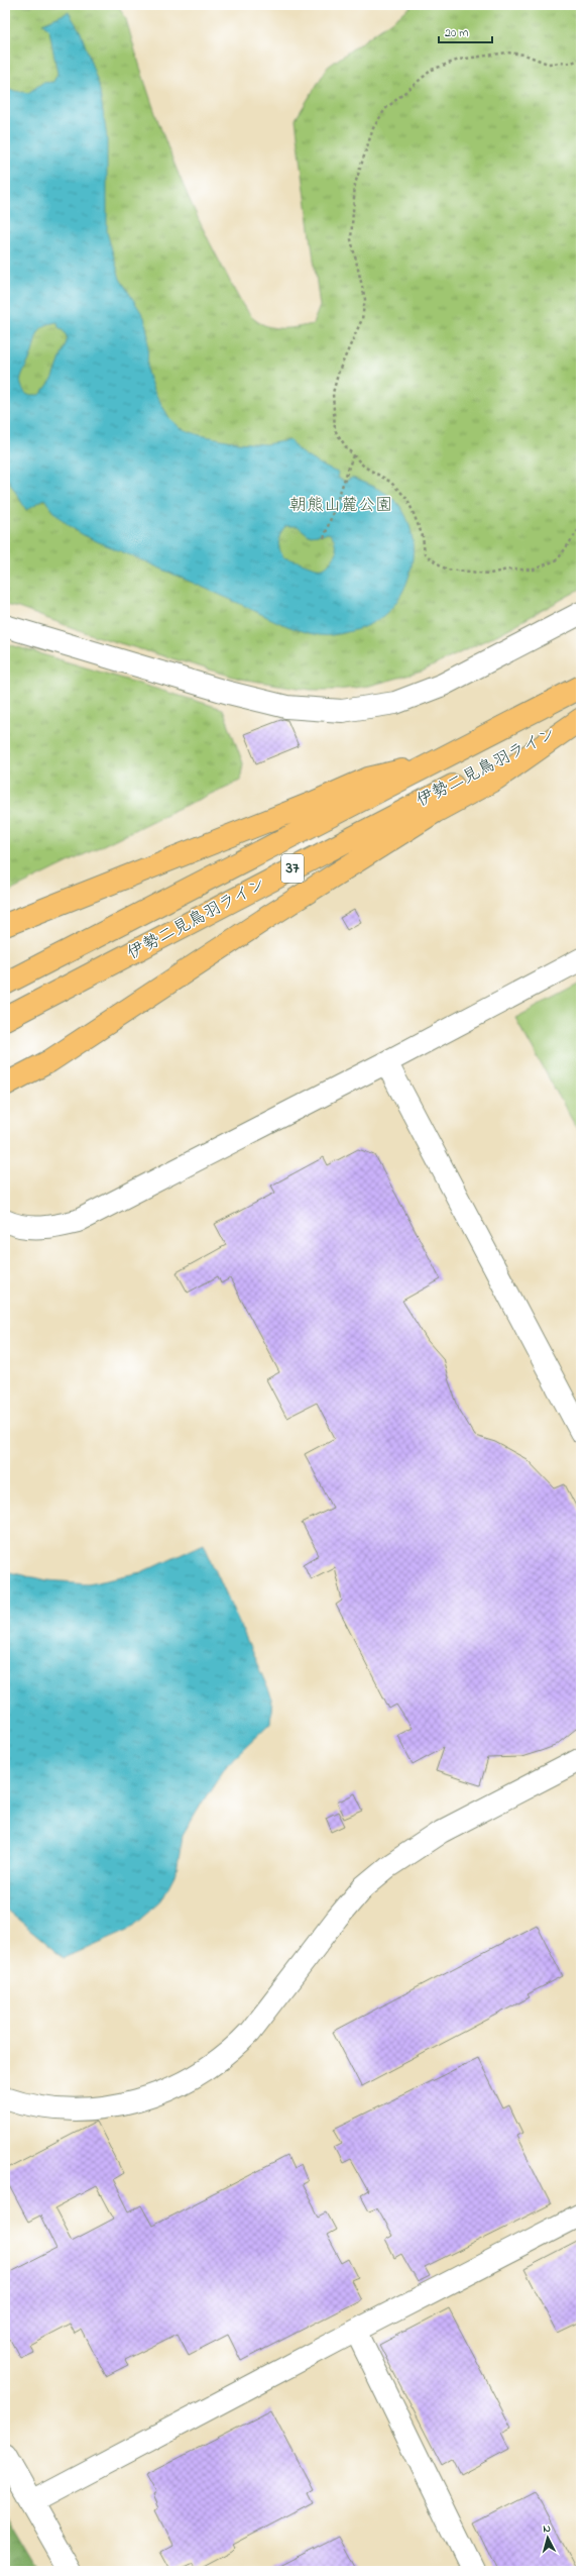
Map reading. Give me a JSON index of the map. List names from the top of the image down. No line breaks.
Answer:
{"streets":{"main road":["伊勢二見鳥羽ライン","37"]},"parks":["朝熊山麓公園"],"scale_bar":"20 m","north":"top"}
